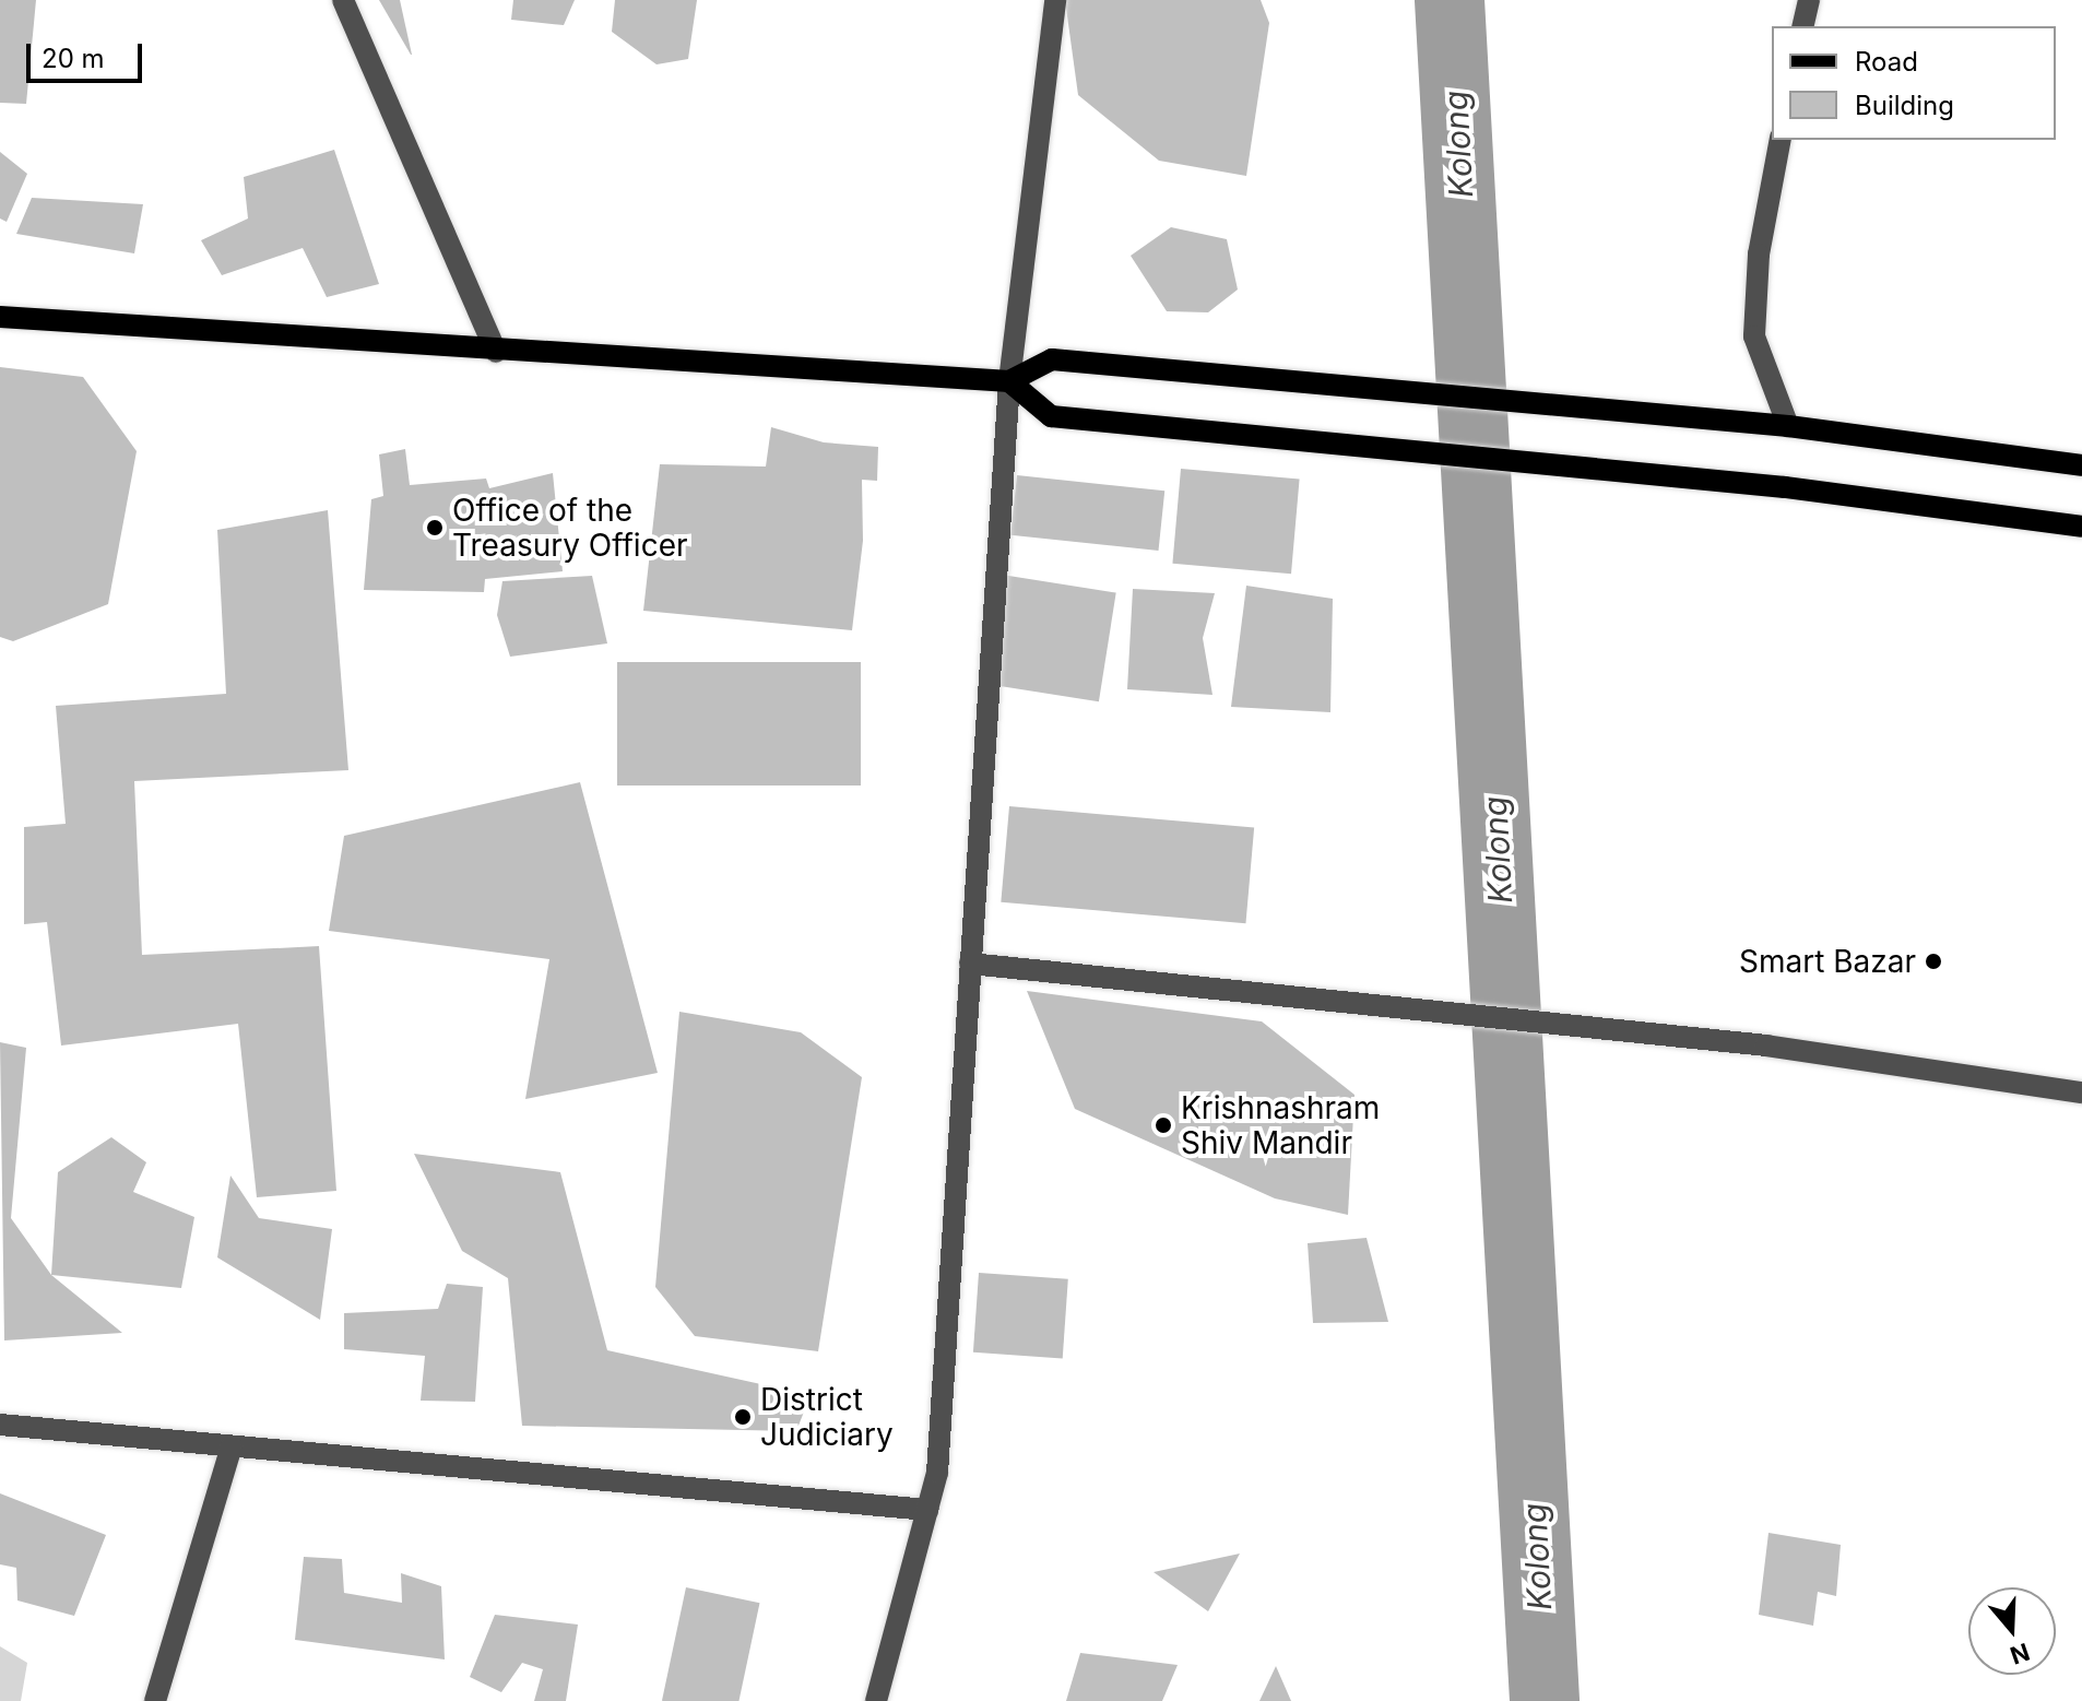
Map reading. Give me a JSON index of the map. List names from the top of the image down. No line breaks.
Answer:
{"water":["Kolong"],"places":["Office of the Treasury Officer","Smart Bazar","Krishnashram Shiv Mandir","District Judiciary"],"legend":["Road","Building"],"scale_bar":"20 m","north":"bottom"}
